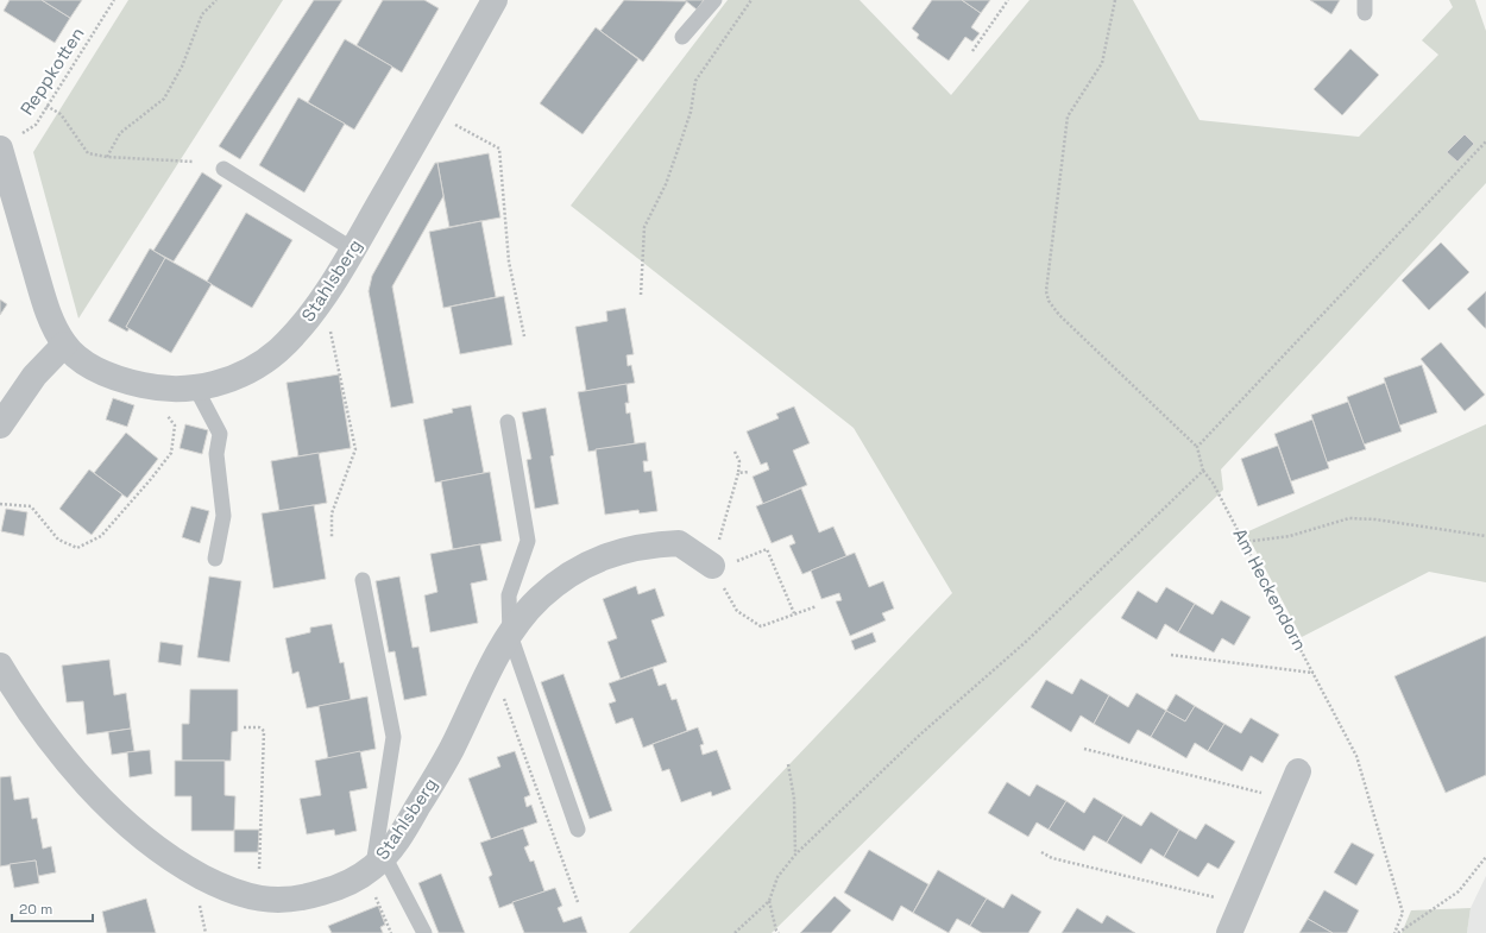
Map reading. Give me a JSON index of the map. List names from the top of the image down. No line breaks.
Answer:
{"streets":{"street":["Stahlsberg"],"path":["Reppkotten","Am Heckendorn"]},"scale_bar":"20 m"}
